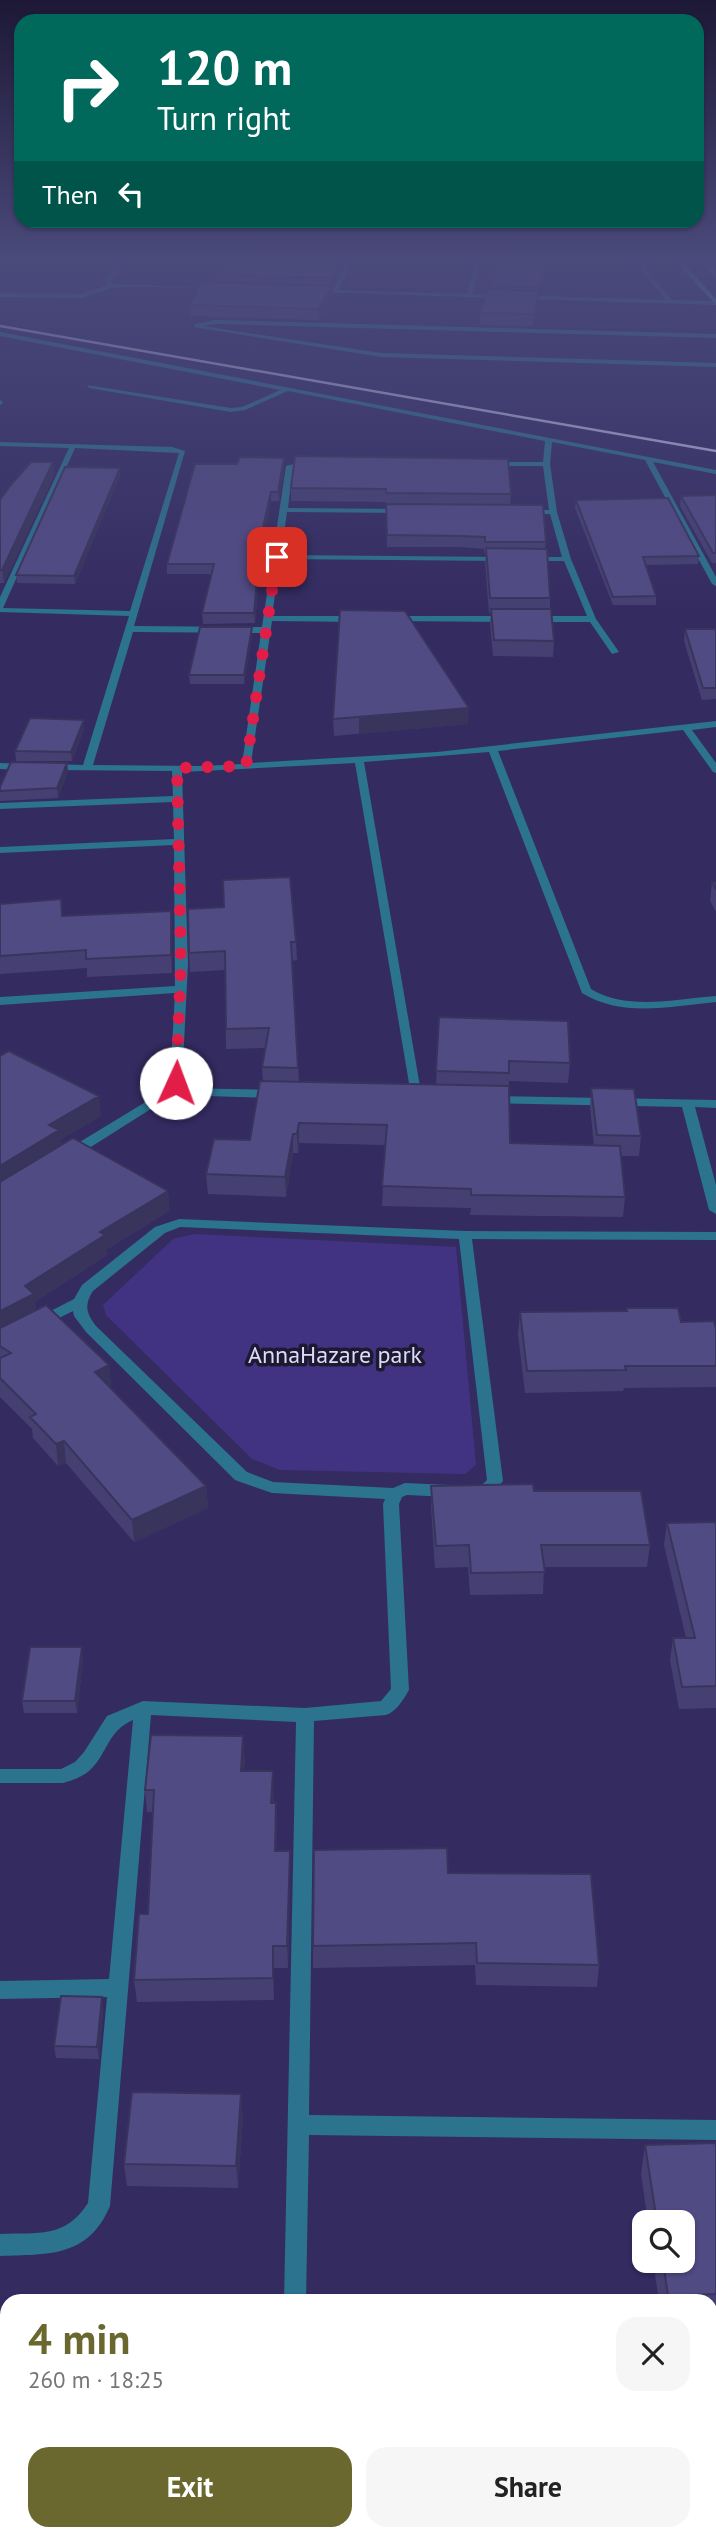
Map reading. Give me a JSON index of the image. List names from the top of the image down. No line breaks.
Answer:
{"parks":["AnnaHazare park"],"page":{"turn":["120 m","Turn right"],"then":"Then","heading":["4 min","260 m · 18:25"],"buttons":["Exit","Share"]}}
